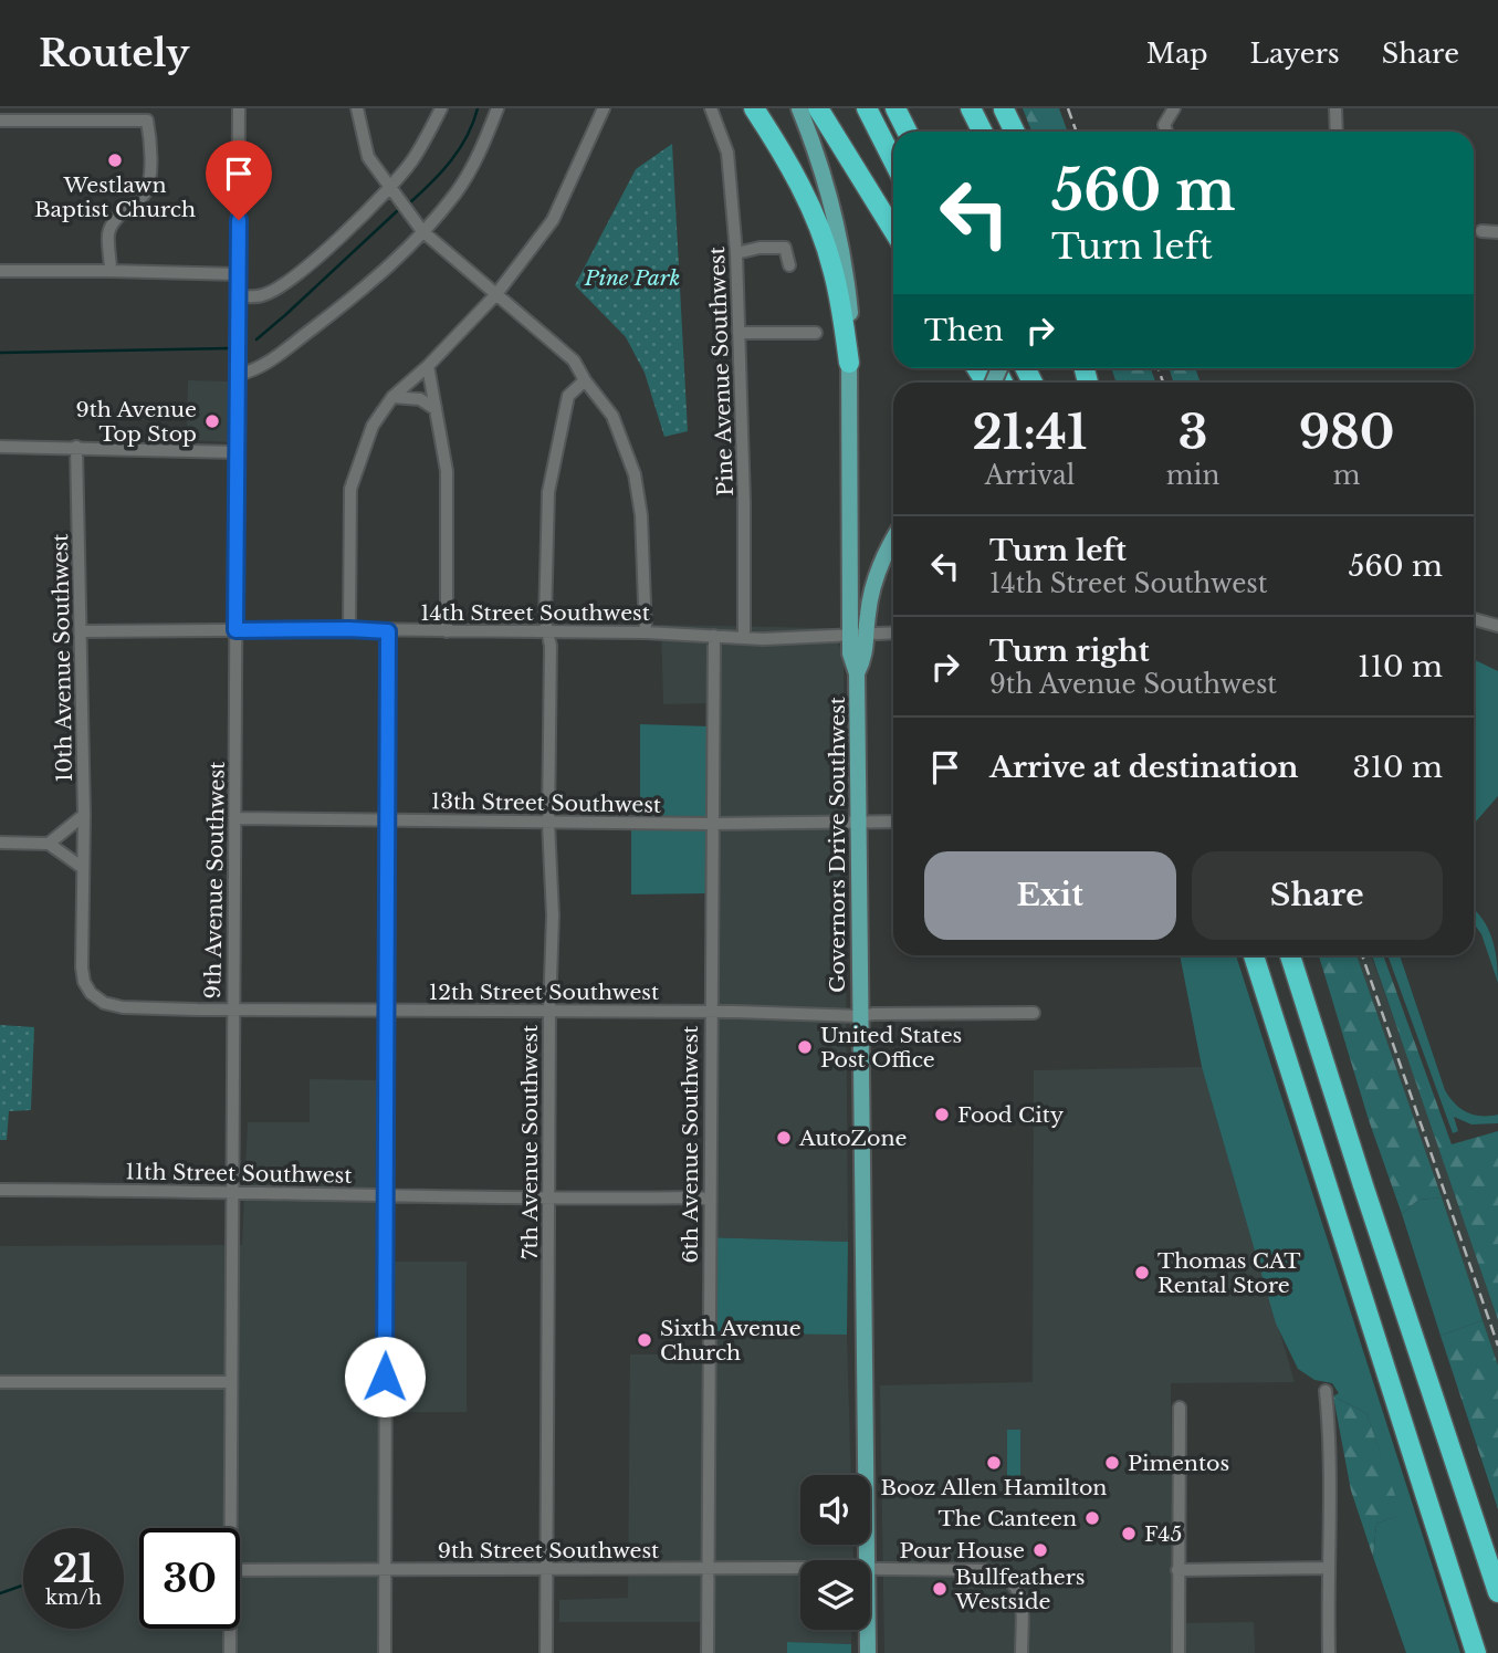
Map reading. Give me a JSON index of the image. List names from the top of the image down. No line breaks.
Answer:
{"streets":{"main road":["Governors Drive Southwest"],"street":["Pine Avenue Southwest","14th Street Southwest","10th Avenue Southwest","13th Street Southwest","9th Avenue Southwest","12th Street Southwest","7th Avenue Southwest","6th Avenue Southwest","11th Street Southwest","9th Street Southwest"]},"crossings":[["Pine Avenue Southwest","14th Street Southwest"],["14th Street Southwest","10th Avenue Southwest"],["14th Street Southwest","Governors Drive Southwest"],["14th Street Southwest","9th Avenue Southwest"],["14th Street Southwest","7th Avenue Southwest"],["14th Street Southwest","6th Avenue Southwest"],["10th Avenue Southwest","12th Street Southwest"],["13th Street Southwest","Governors Drive Southwest"],["13th Street Southwest","9th Avenue Southwest"],["13th Street Southwest","7th Avenue Southwest"],["13th Street Southwest","6th Avenue Southwest"],["Governors Drive Southwest","12th Street Southwest"],["9th Avenue Southwest","12th Street Southwest"],["9th Avenue Southwest","11th Street Southwest"],["12th Street Southwest","7th Avenue Southwest"],["12th Street Southwest","6th Avenue Southwest"],["7th Avenue Southwest","11th Street Southwest"],["7th Avenue Southwest","9th Street Southwest"],["6th Avenue Southwest","11th Street Southwest"],["6th Avenue Southwest","9th Street Southwest"]],"parks":["Pine Park"],"places":["Westlawn Baptist Church","9th Avenue Top Stop","United States Post Office","Food City","AutoZone","Thomas CAT Rental Store","Sixth Avenue Church","Booz Allen Hamilton","Pimentos","The Canteen","F45","Pour House","Bullfeathers Westside"],"page":{"header":"Routely","nav":["Map","Layers","Share"],"turn":["560 m","Turn left"],"then":"Then","eta":["21:41","Arrival","3","min","980","m"],"list":[{"name":"Turn left","note":"14th Street Southwest","value":"560 m"},{"name":"Turn right","note":"9th Avenue Southwest","value":"110 m"},{"name":"Arrive at destination","value":"310 m"}],"buttons":["Exit","Share"],"speed":"21 km/h","limit":"30"}}
